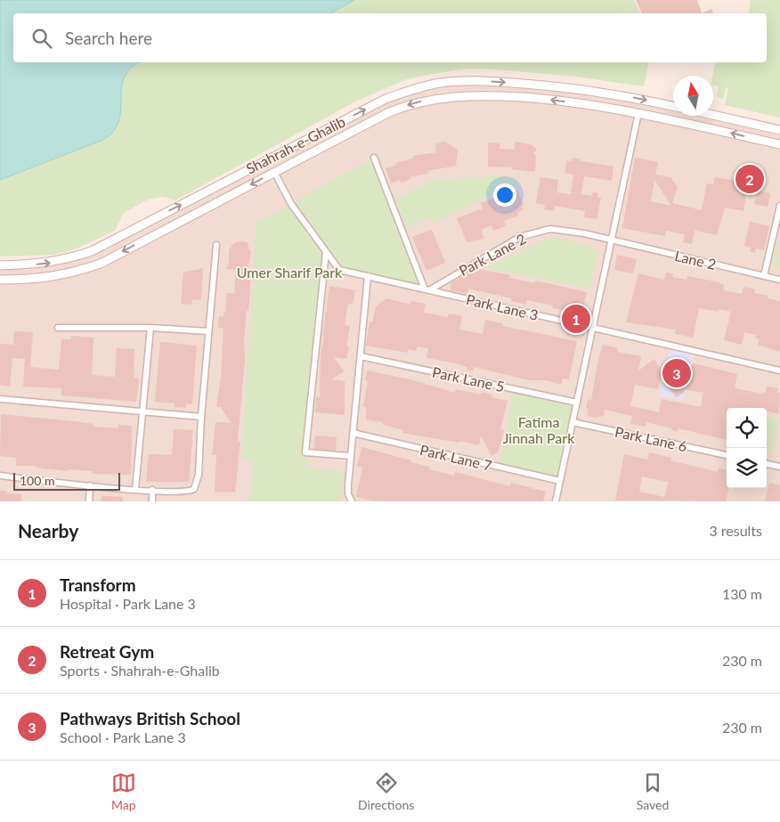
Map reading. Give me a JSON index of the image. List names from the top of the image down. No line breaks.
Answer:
{"streets":{"main road":["Shahrah-e-Ghalib"],"street":["Park Lane 2","Lane 2","Park Lane 3","Park Lane 5","Park Lane 6","Park Lane 7"]},"crossings":[["Shahrah-e-Ghalib","Park Lane 3"],["Park Lane 2","Lane 2"],["Park Lane 2","Park Lane 3"]],"parks":["Umer Sharif Park","Fatima Jinnah Park"],"scale_bar":"100 m","north":"top","page":{"search":"Search here","pins":["2","1","3"],"scale":"100 m","heading":["Nearby","3 results"],"list":[{"mark":"1","name":"Transform","note":"Hospital · Park Lane 3","value":"130 m"},{"mark":"2","name":"Retreat Gym","note":"Sports · Shahrah-e-Ghalib","value":"230 m"},{"mark":"3","name":"Pathways British School","note":"School · Park Lane 3","value":"230 m"}],"nav":["Map","Directions","Saved"]}}
